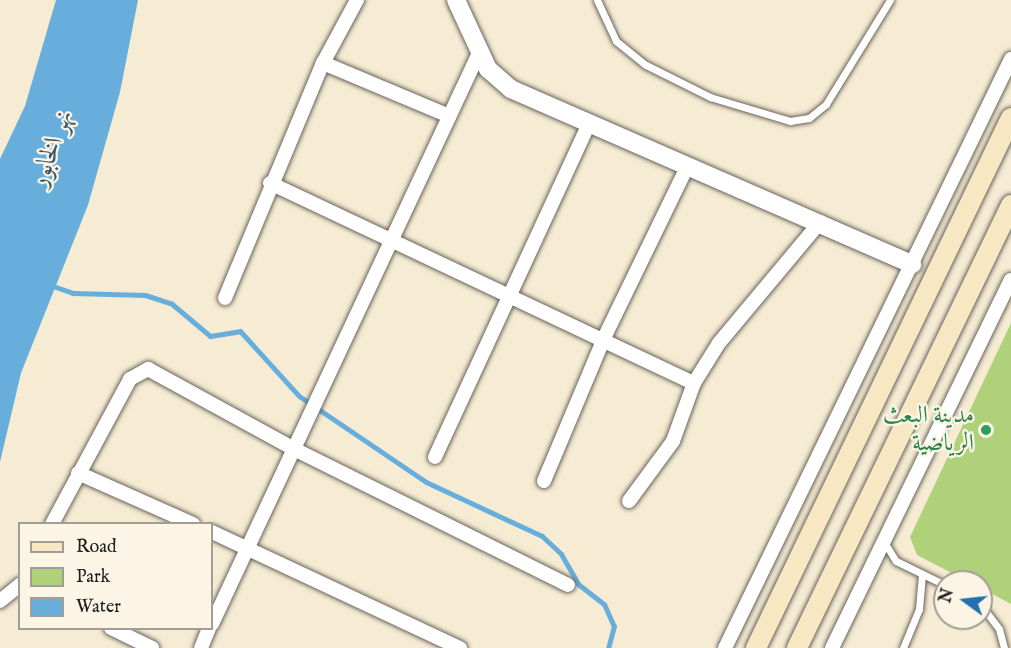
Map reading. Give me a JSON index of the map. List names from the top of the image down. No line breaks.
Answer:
{"water":["نهر الخابور"],"places":["مدينة البعث الرياضية"],"legend":["Road","Park","Water"],"north":"left"}
